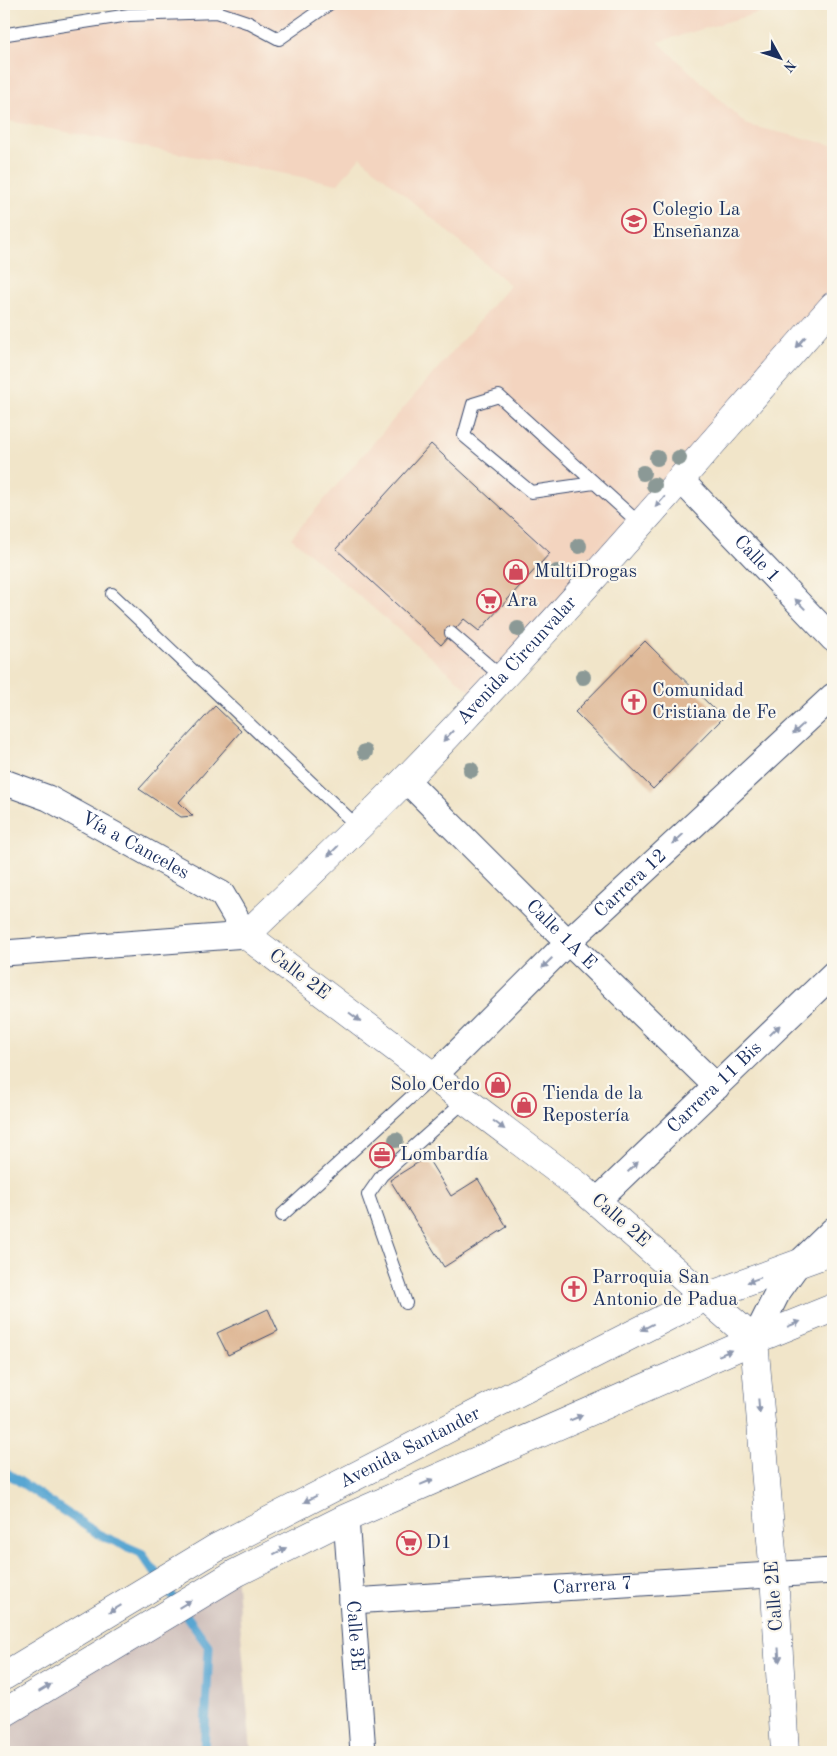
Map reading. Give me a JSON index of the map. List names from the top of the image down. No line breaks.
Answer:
{"streets":{"main road":["Avenida Circunvalar","Calle 2E","Avenida Santander"],"street":["Calle 1","Vía a Canceles","Carrera 12","Calle 1A E","Carrera 11 Bis","Carrera 7","Calle 3E"]},"crossings":[["Calle 1","Avenida Circunvalar"],["Avenida Circunvalar","Vía a Canceles"],["Avenida Circunvalar","Calle 1A E"],["Avenida Circunvalar","Calle 2E"],["Vía a Canceles","Calle 2E"],["Carrera 12","Calle 1A E"],["Carrera 12","Calle 2E"],["Calle 1A E","Carrera 11 Bis"],["Calle 2E","Carrera 11 Bis"],["Calle 2E","Avenida Santander"],["Calle 2E","Carrera 7"],["Avenida Santander","Calle 3E"],["Carrera 7","Calle 3E"]],"one_way":["Calle 1","Avenida Circunvalar","Carrera 12","Calle 2E"],"places":{"school or university":["Colegio La Enseñanza"],"shop":["MultiDrogas","Solo Cerdo","Tienda de la Repostería"],"supermarket":["Ara","D1"],"church":["Comunidad Cristiana de Fe","Parroquia San Antonio de Padua"],"office":["Lombardía"]},"north":"bottom right"}
